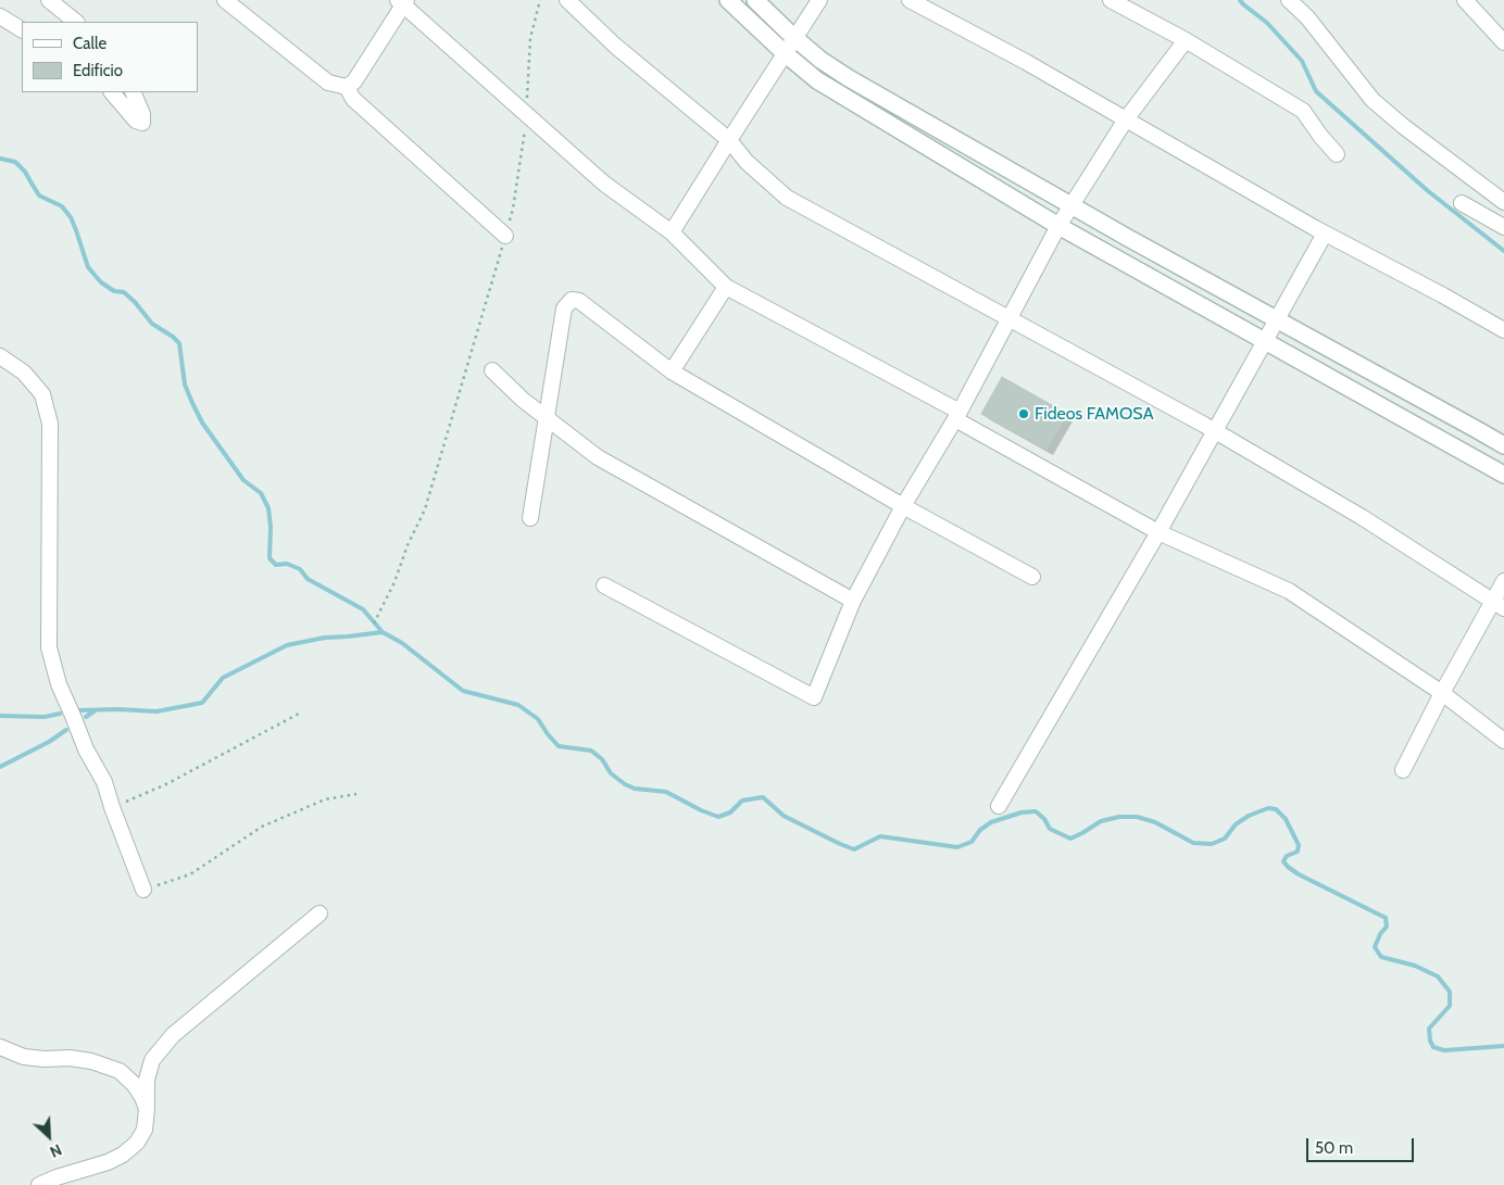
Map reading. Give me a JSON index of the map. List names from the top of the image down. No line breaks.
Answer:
{"places":["Fideos FAMOSA"],"legend":["Calle","Edificio"],"scale_bar":"50 m","north":"bottom right"}
